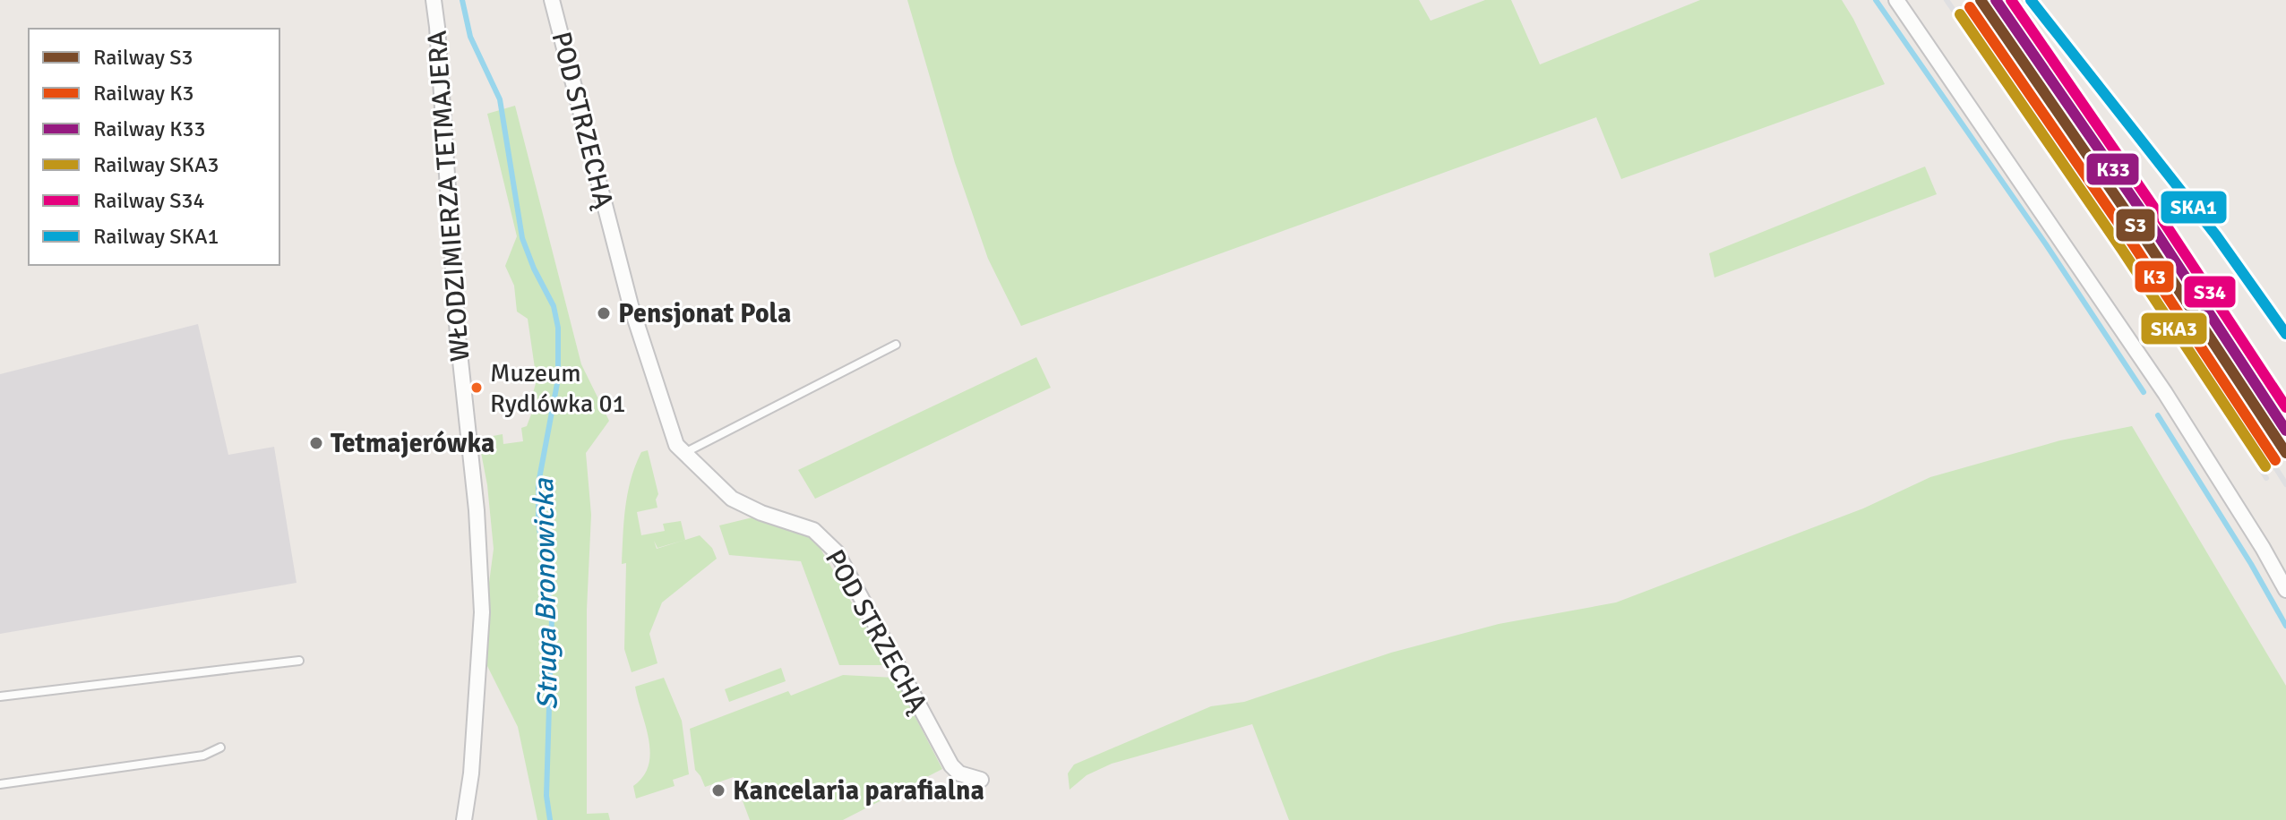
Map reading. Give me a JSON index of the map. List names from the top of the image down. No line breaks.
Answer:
{"streets":{"street":["POD STRZECHĄ","WŁODZIMIERZA TETMAJERA"]},"water":["Struga Bronowicka"],"places":["Pensjonat Pola","Muzeum Rydlówka 01","Tetmajerówka","Kancelaria parafialna"],"lines":["rail line S3","rail line K33","rail line S34","rail line SKA1","rail line K3","rail line SKA3"],"legend":["Railway S3","Railway K3","Railway K33","Railway SKA3","Railway S34","Railway SKA1"]}
